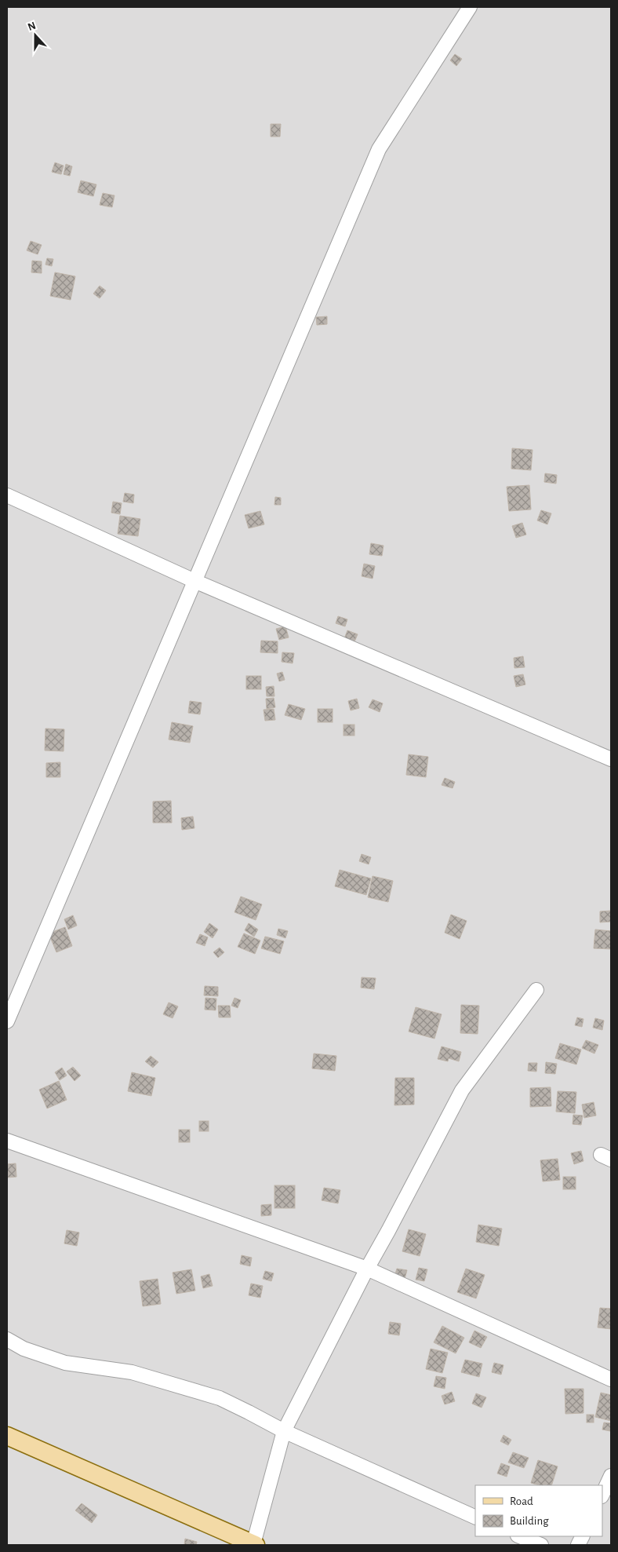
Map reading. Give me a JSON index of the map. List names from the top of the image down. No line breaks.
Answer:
{"legend":["Road","Building"],"north":"top"}
